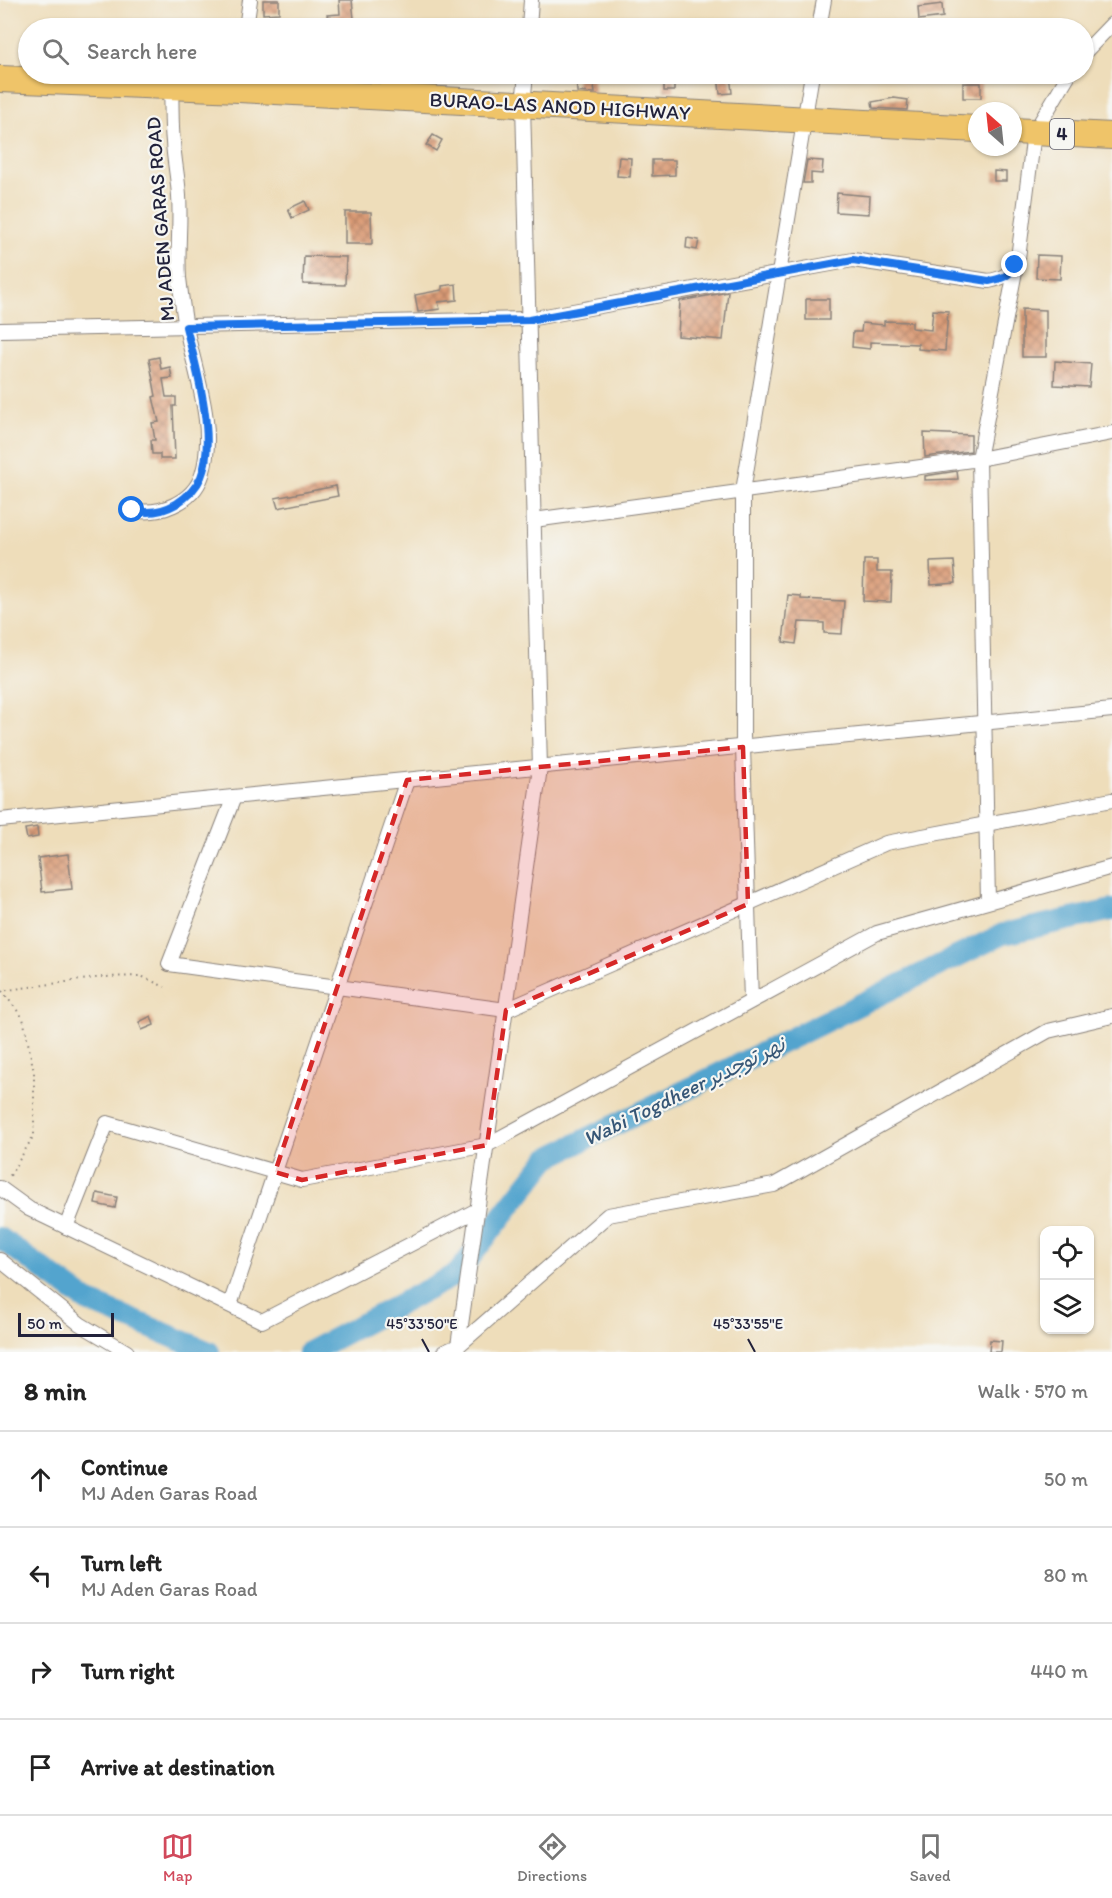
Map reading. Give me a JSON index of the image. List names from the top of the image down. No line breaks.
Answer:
{"streets":{"highway":["BURAO-LAS ANOD HIGHWAY","4"],"street":["MJ ADEN GARAS ROAD"]},"crossings":[["BURAO-LAS ANOD HIGHWAY","MJ ADEN GARAS ROAD"]],"water":["Wabi Togdheer نهر توجدير"],"scale_bar":"50 m","north":"top left","page":{"search":"Search here","scale":"50 m","heading":["8 min","Walk · 570 m"],"list":[["Continue","MJ Aden Garas Road","50 m"],["Turn left","MJ Aden Garas Road","80 m"],["Turn right","440 m"],"Arrive at destination"],"nav":["Map","Directions","Saved"]},"coordinates":["45°33'50\"E","45°33'55\"E"]}
